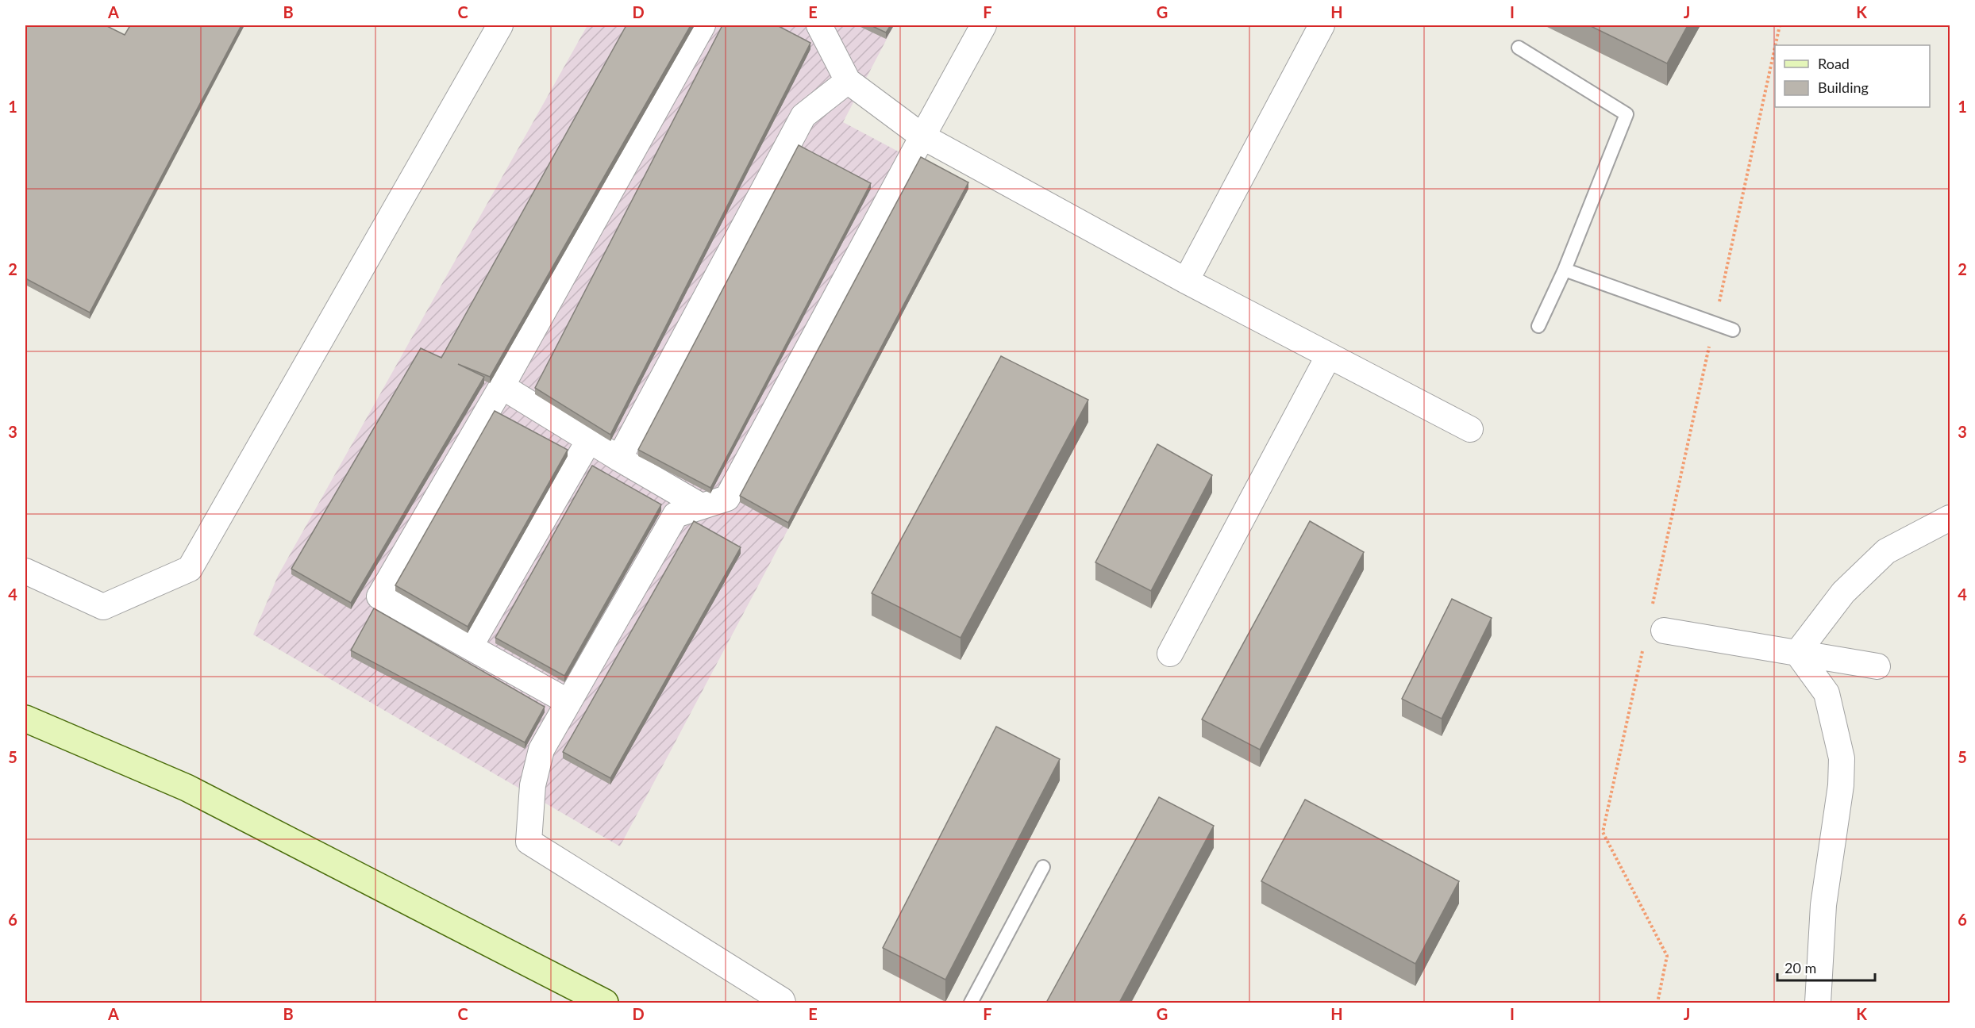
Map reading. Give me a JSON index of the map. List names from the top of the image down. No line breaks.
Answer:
{"legend":["Road","Building"],"scale_bar":"20 m","grid":{"columns":["A","B","C","D","E","F","G","H","I","J","K"],"rows":["1","2","3","4","5","6"]}}
